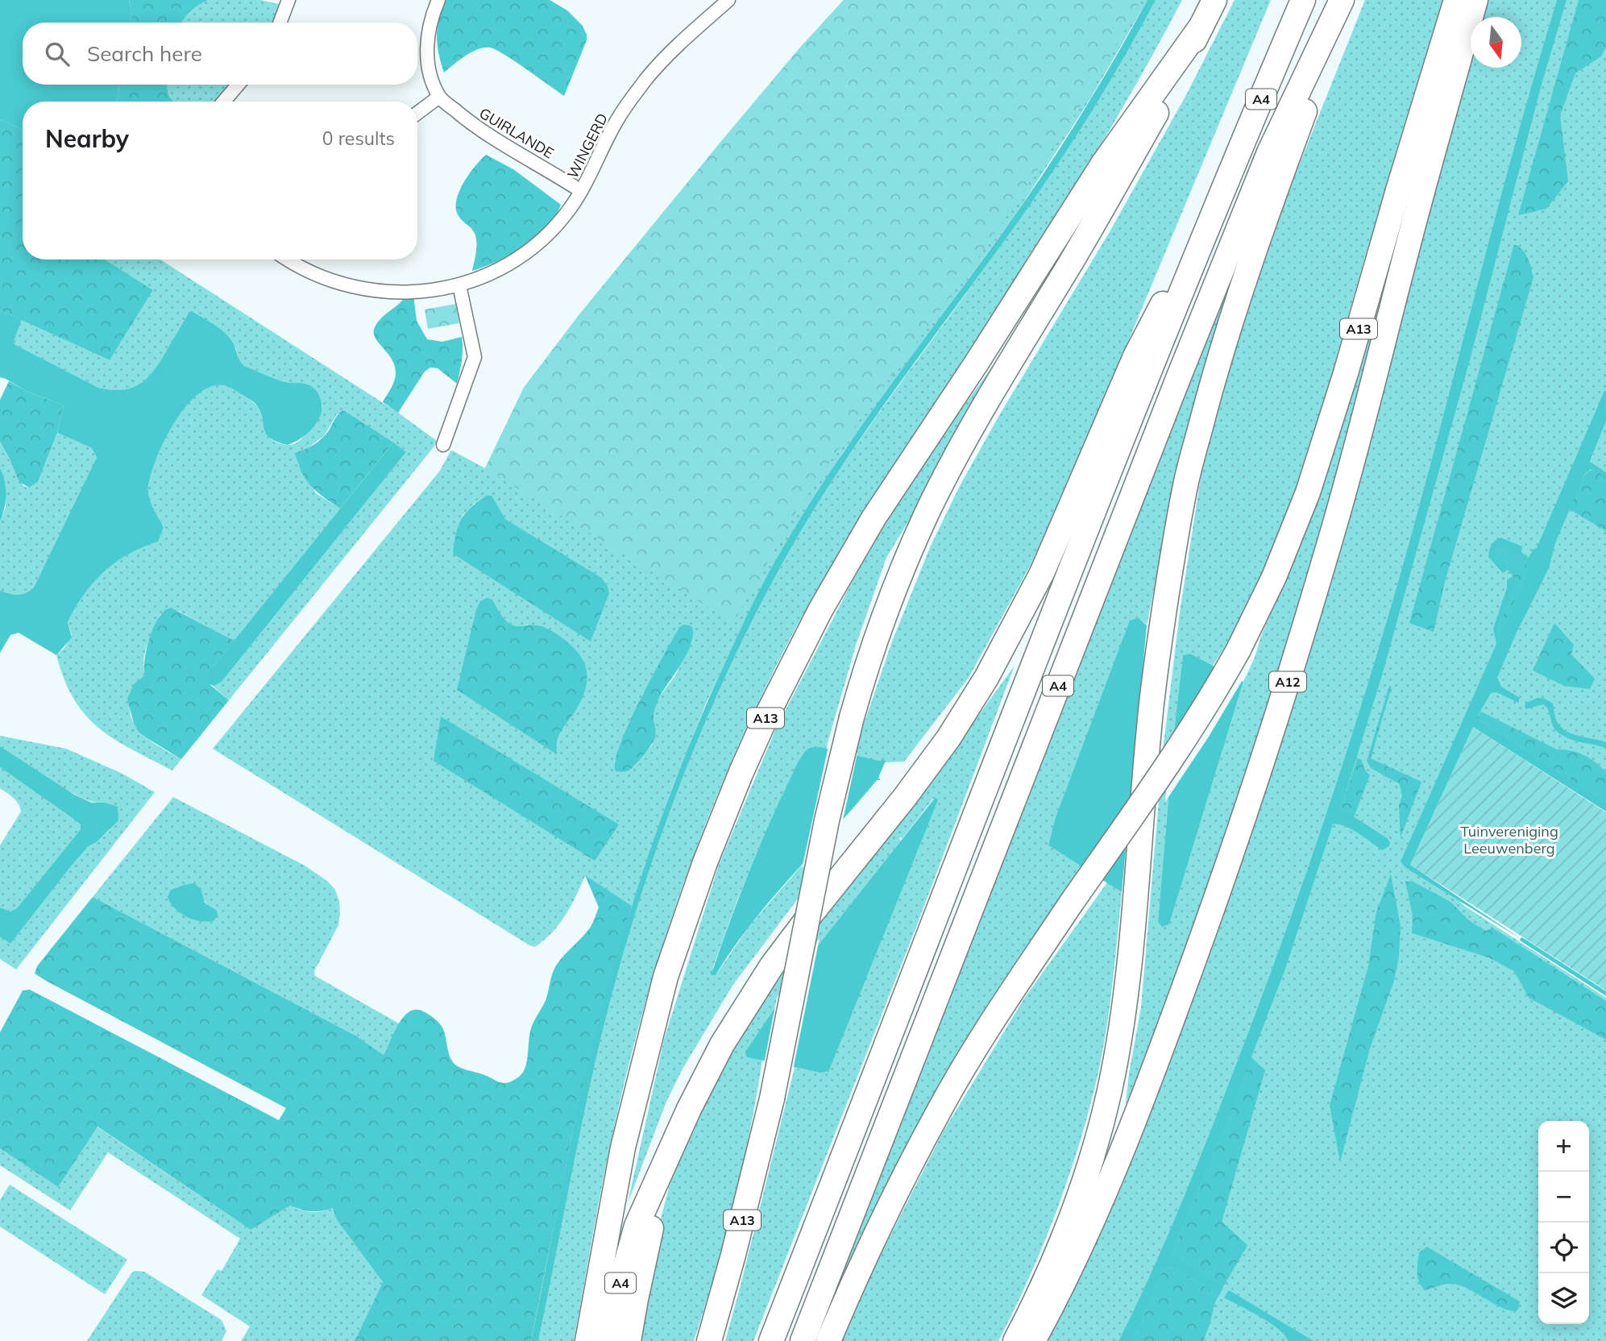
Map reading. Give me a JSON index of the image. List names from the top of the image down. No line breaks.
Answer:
{"streets":{"highway":["A4","A13","A12"],"street":["GUIRLANDE","WINGERD"]},"crossings":[["GUIRLANDE","WINGERD"]],"parks":["Tuinvereniging Leeuwenberg"],"north":"bottom","page":{"search":"Search here","heading":["Nearby","0 results"],"map_buttons":["+","−"]}}
